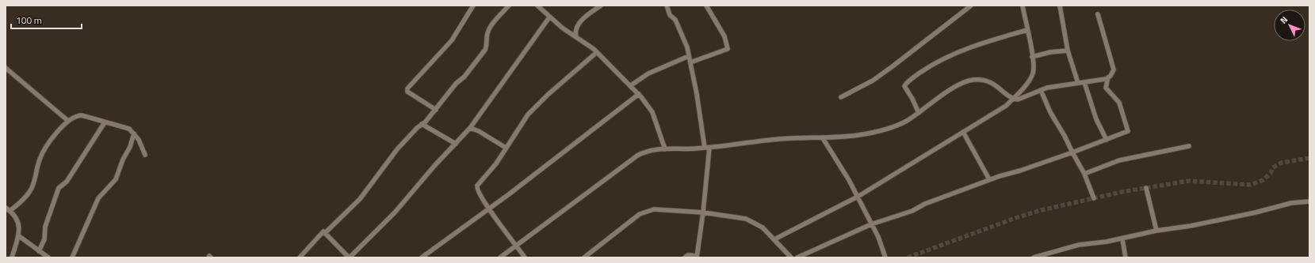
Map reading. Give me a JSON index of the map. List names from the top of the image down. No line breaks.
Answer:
{"scale_bar":"100 m","north":"top left"}
